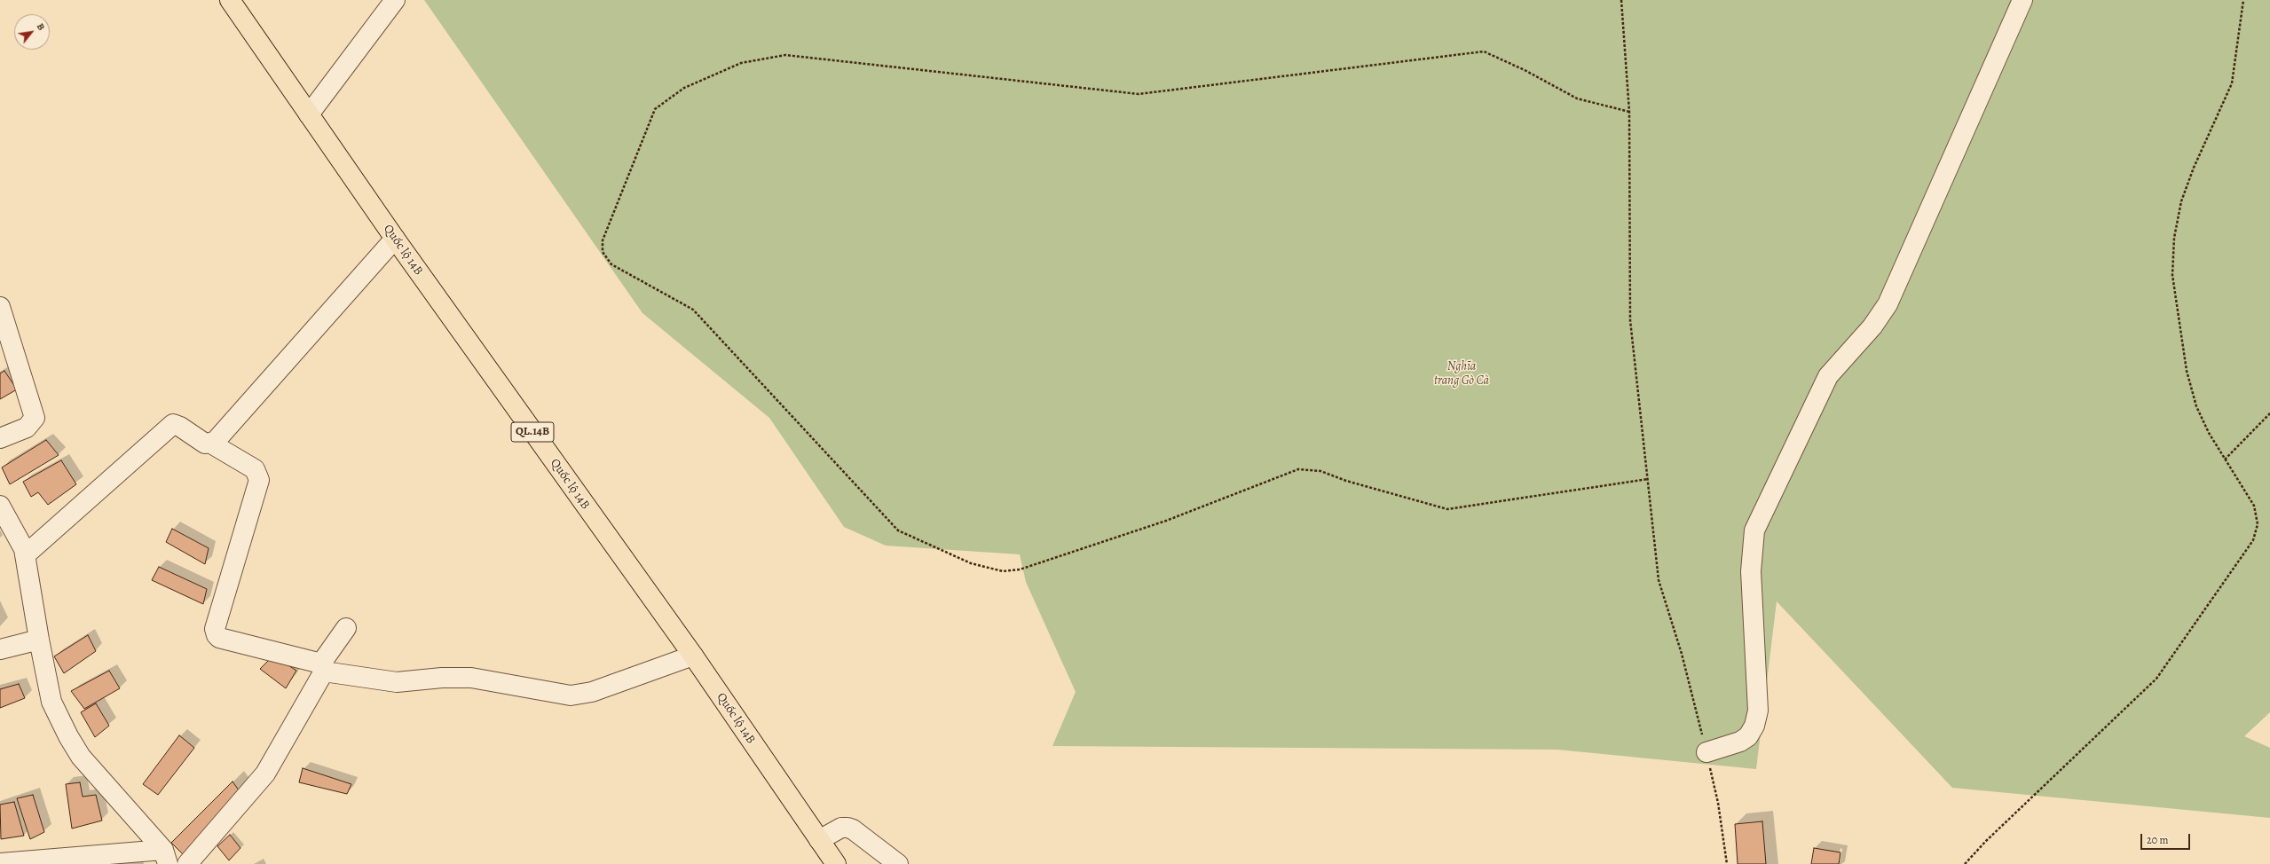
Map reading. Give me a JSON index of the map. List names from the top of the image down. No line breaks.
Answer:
{"streets":{"highway":["Quốc lộ 14B","QL.14B"]},"parks":["Nghĩa trang Gò Cà"],"scale_bar":"20 m","north":"top right"}
